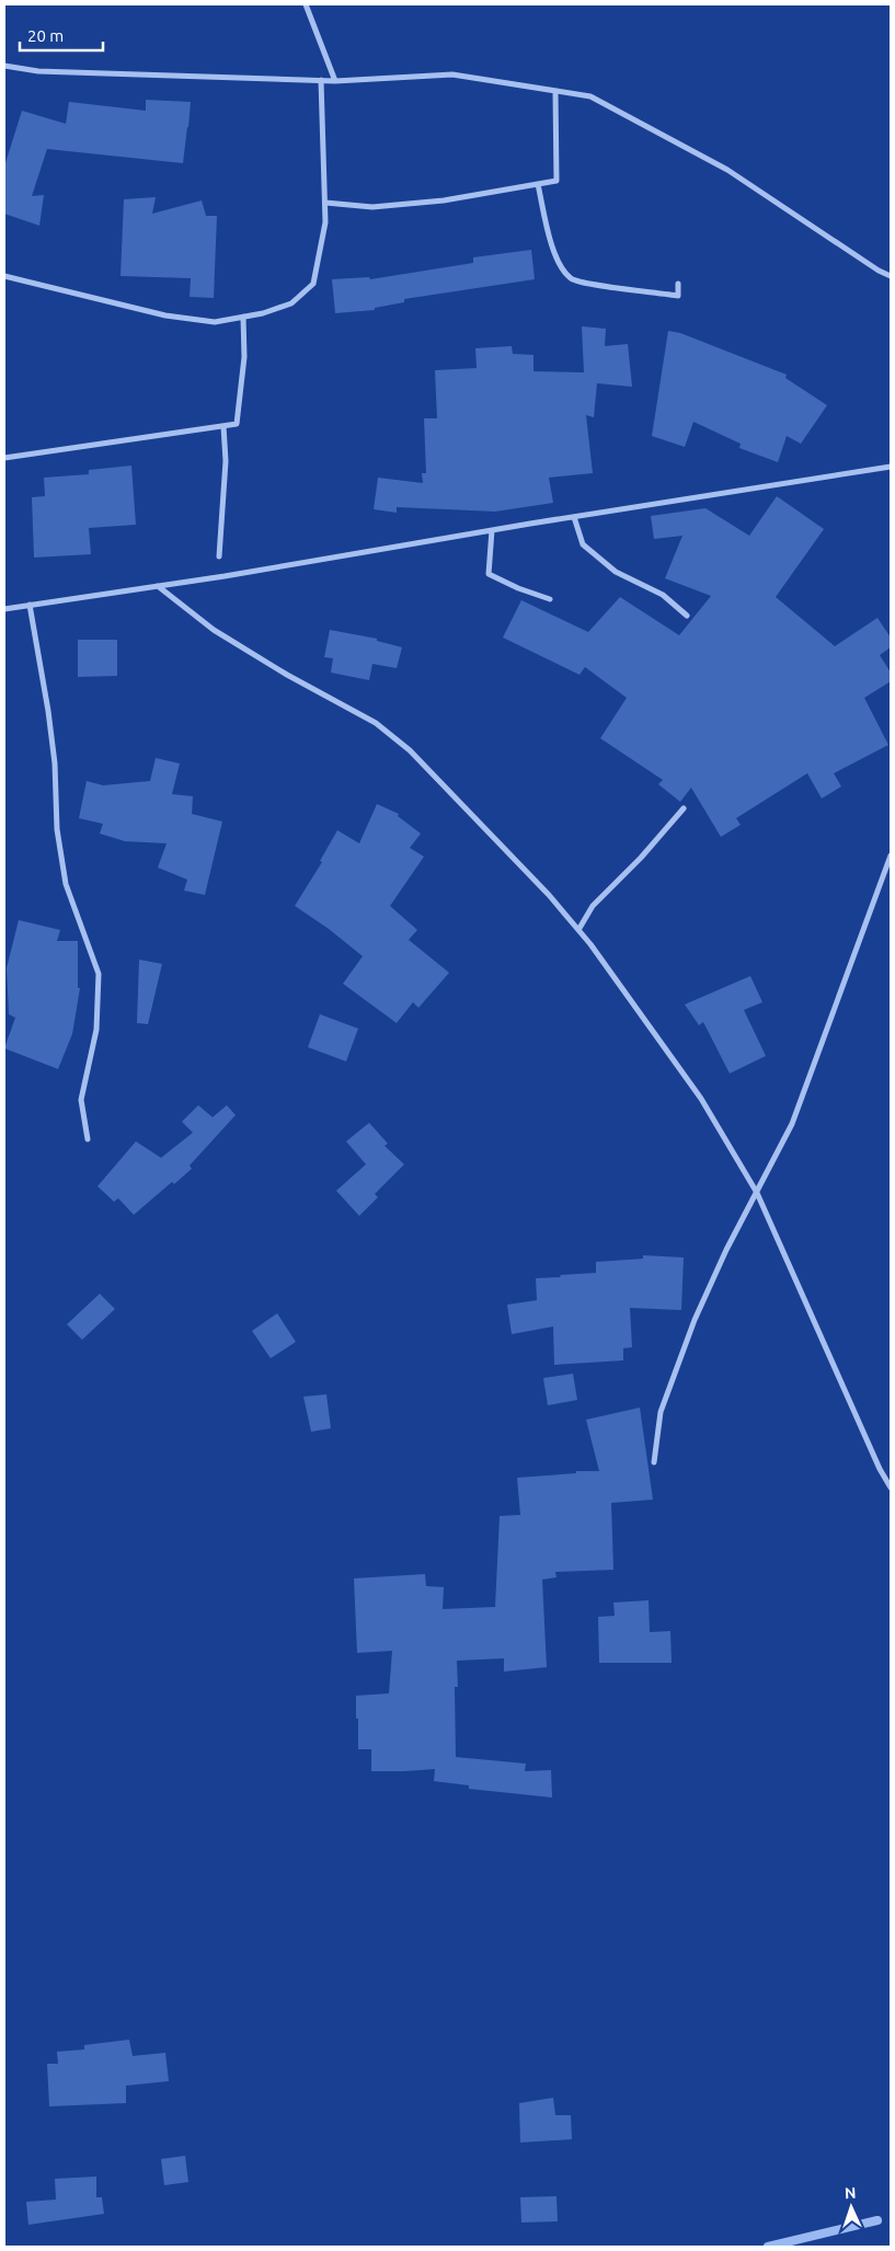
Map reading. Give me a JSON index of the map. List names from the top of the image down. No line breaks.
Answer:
{"scale_bar":"20 m","north":"top"}
